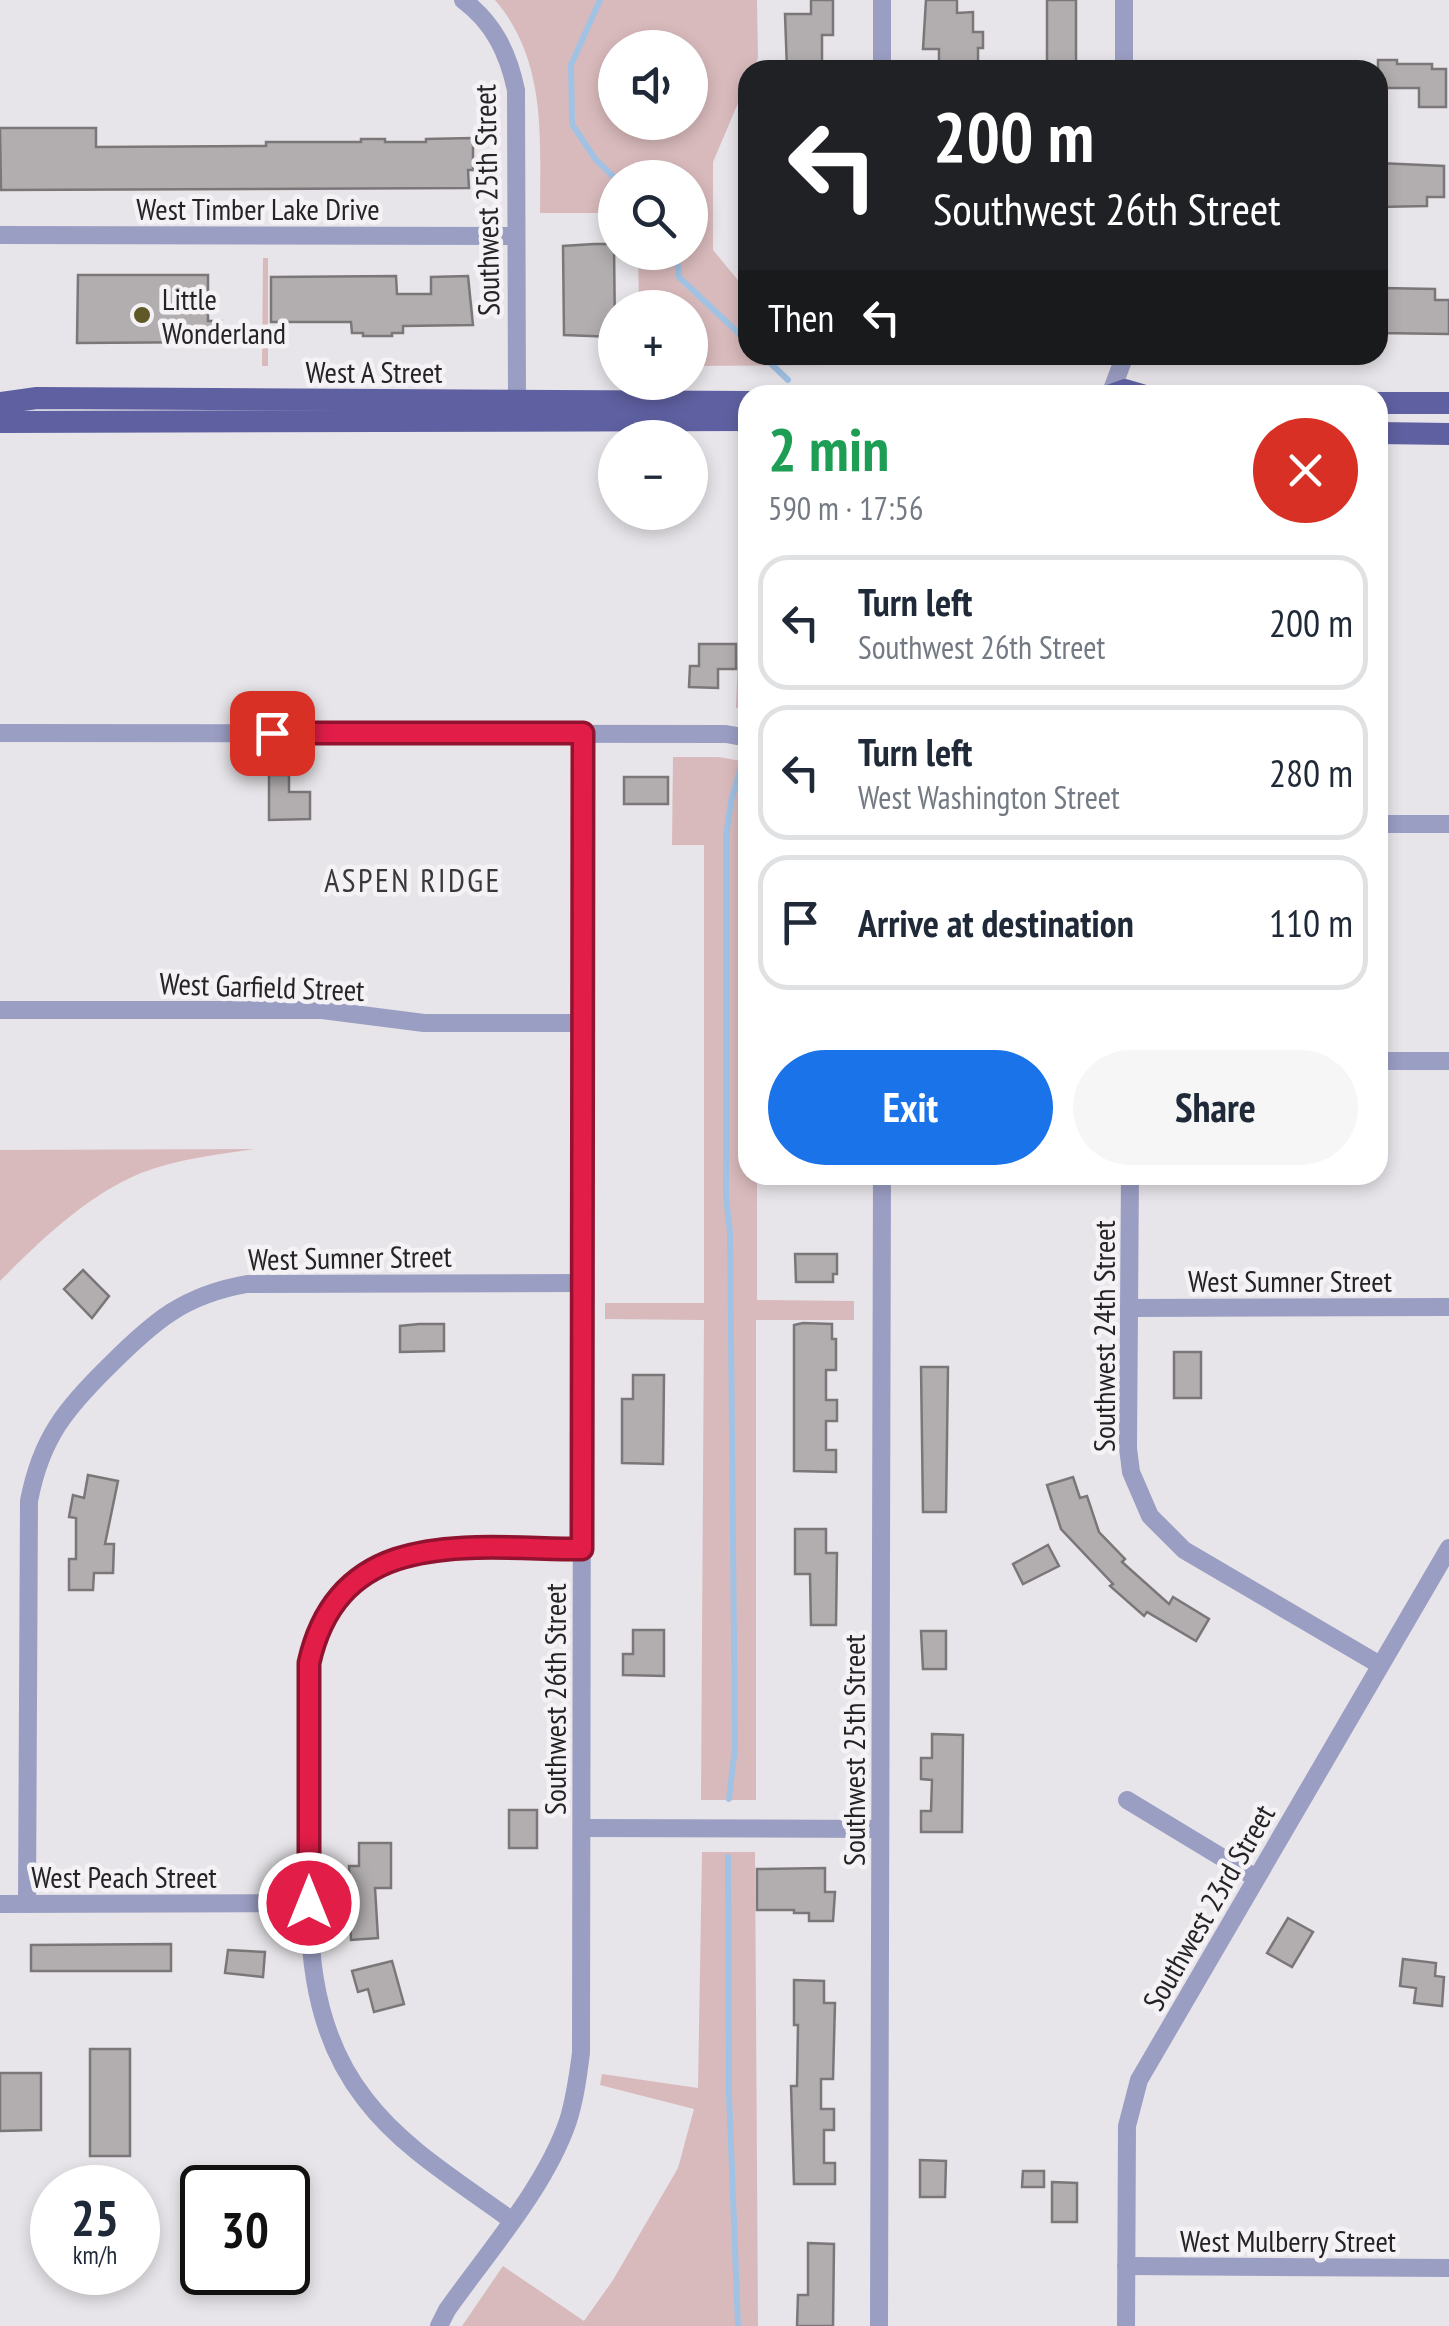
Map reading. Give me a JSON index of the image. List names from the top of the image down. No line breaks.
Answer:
{"streets":{"main road":["West A Street"],"street":["Southwest 25th Street","West Timber Lake Drive","West Garfield Street","West Sumner Street","Southwest 24th Street","Southwest 26th Street","West Peach Street","Southwest 23rd Street","West Mulberry Street"]},"crossings":[["Southwest 25th Street","West Timber Lake Drive"],["Southwest 25th Street","West A Street"],["West Garfield Street","Southwest 26th Street"],["West Sumner Street","Southwest 24th Street"],["West Sumner Street","Southwest 26th Street"],["West Sumner Street","West Peach Street"],["Southwest 24th Street","Southwest 23rd Street"],["Southwest 23rd Street","West Mulberry Street"]],"districts":["ASPEN RIDGE"],"places":["Little Wonderland"],"page":{"map_buttons":["+","−"],"turn":["200 m","Southwest 26th Street"],"then":"Then","heading":["2 min","590 m · 17:56"],"list":[{"name":"Turn left","note":"Southwest 26th Street","value":"200 m"},{"name":"Turn left","note":"West Washington Street","value":"280 m"},{"name":"Arrive at destination","value":"110 m"}],"buttons":["Exit","Share"],"speed":"25 km/h","limit":"30"}}
